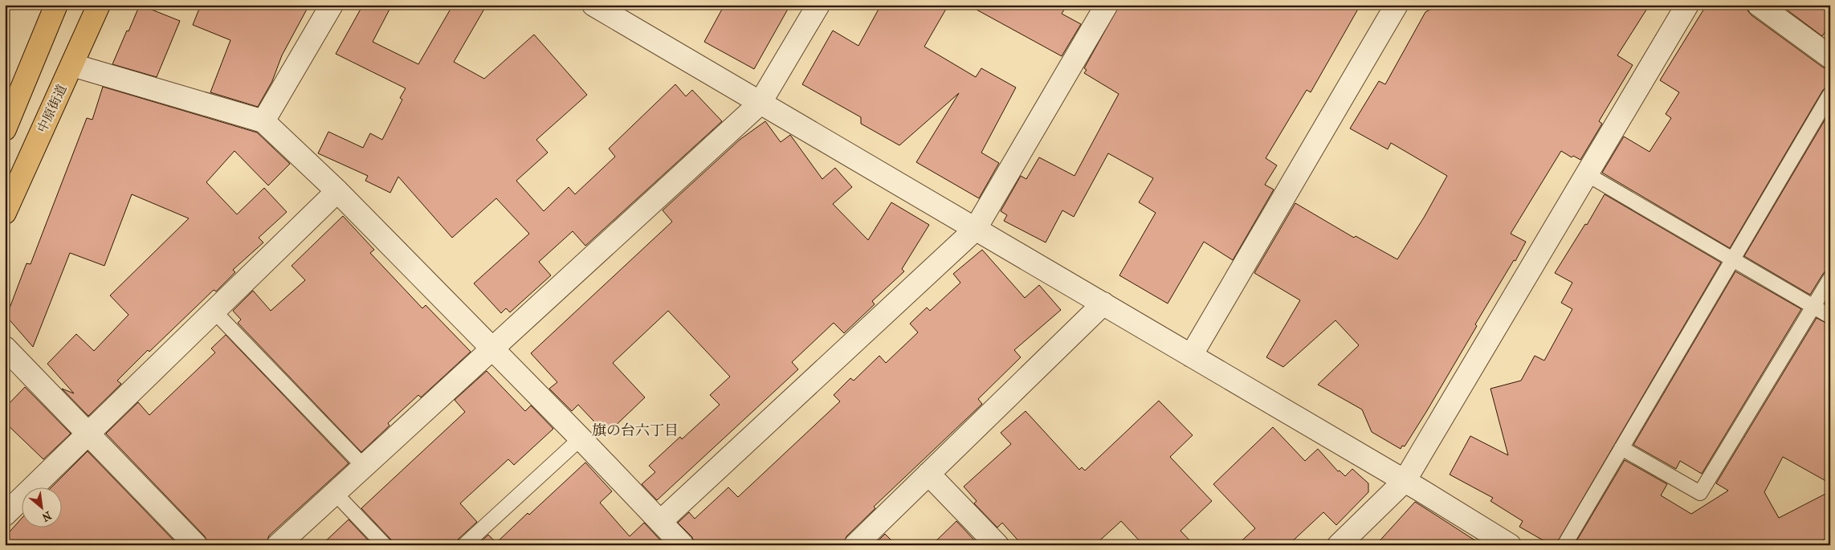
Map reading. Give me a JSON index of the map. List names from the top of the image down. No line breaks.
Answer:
{"streets":{"main road":["中原街道"]},"districts":["旗の台六丁目"],"north":"bottom right"}
